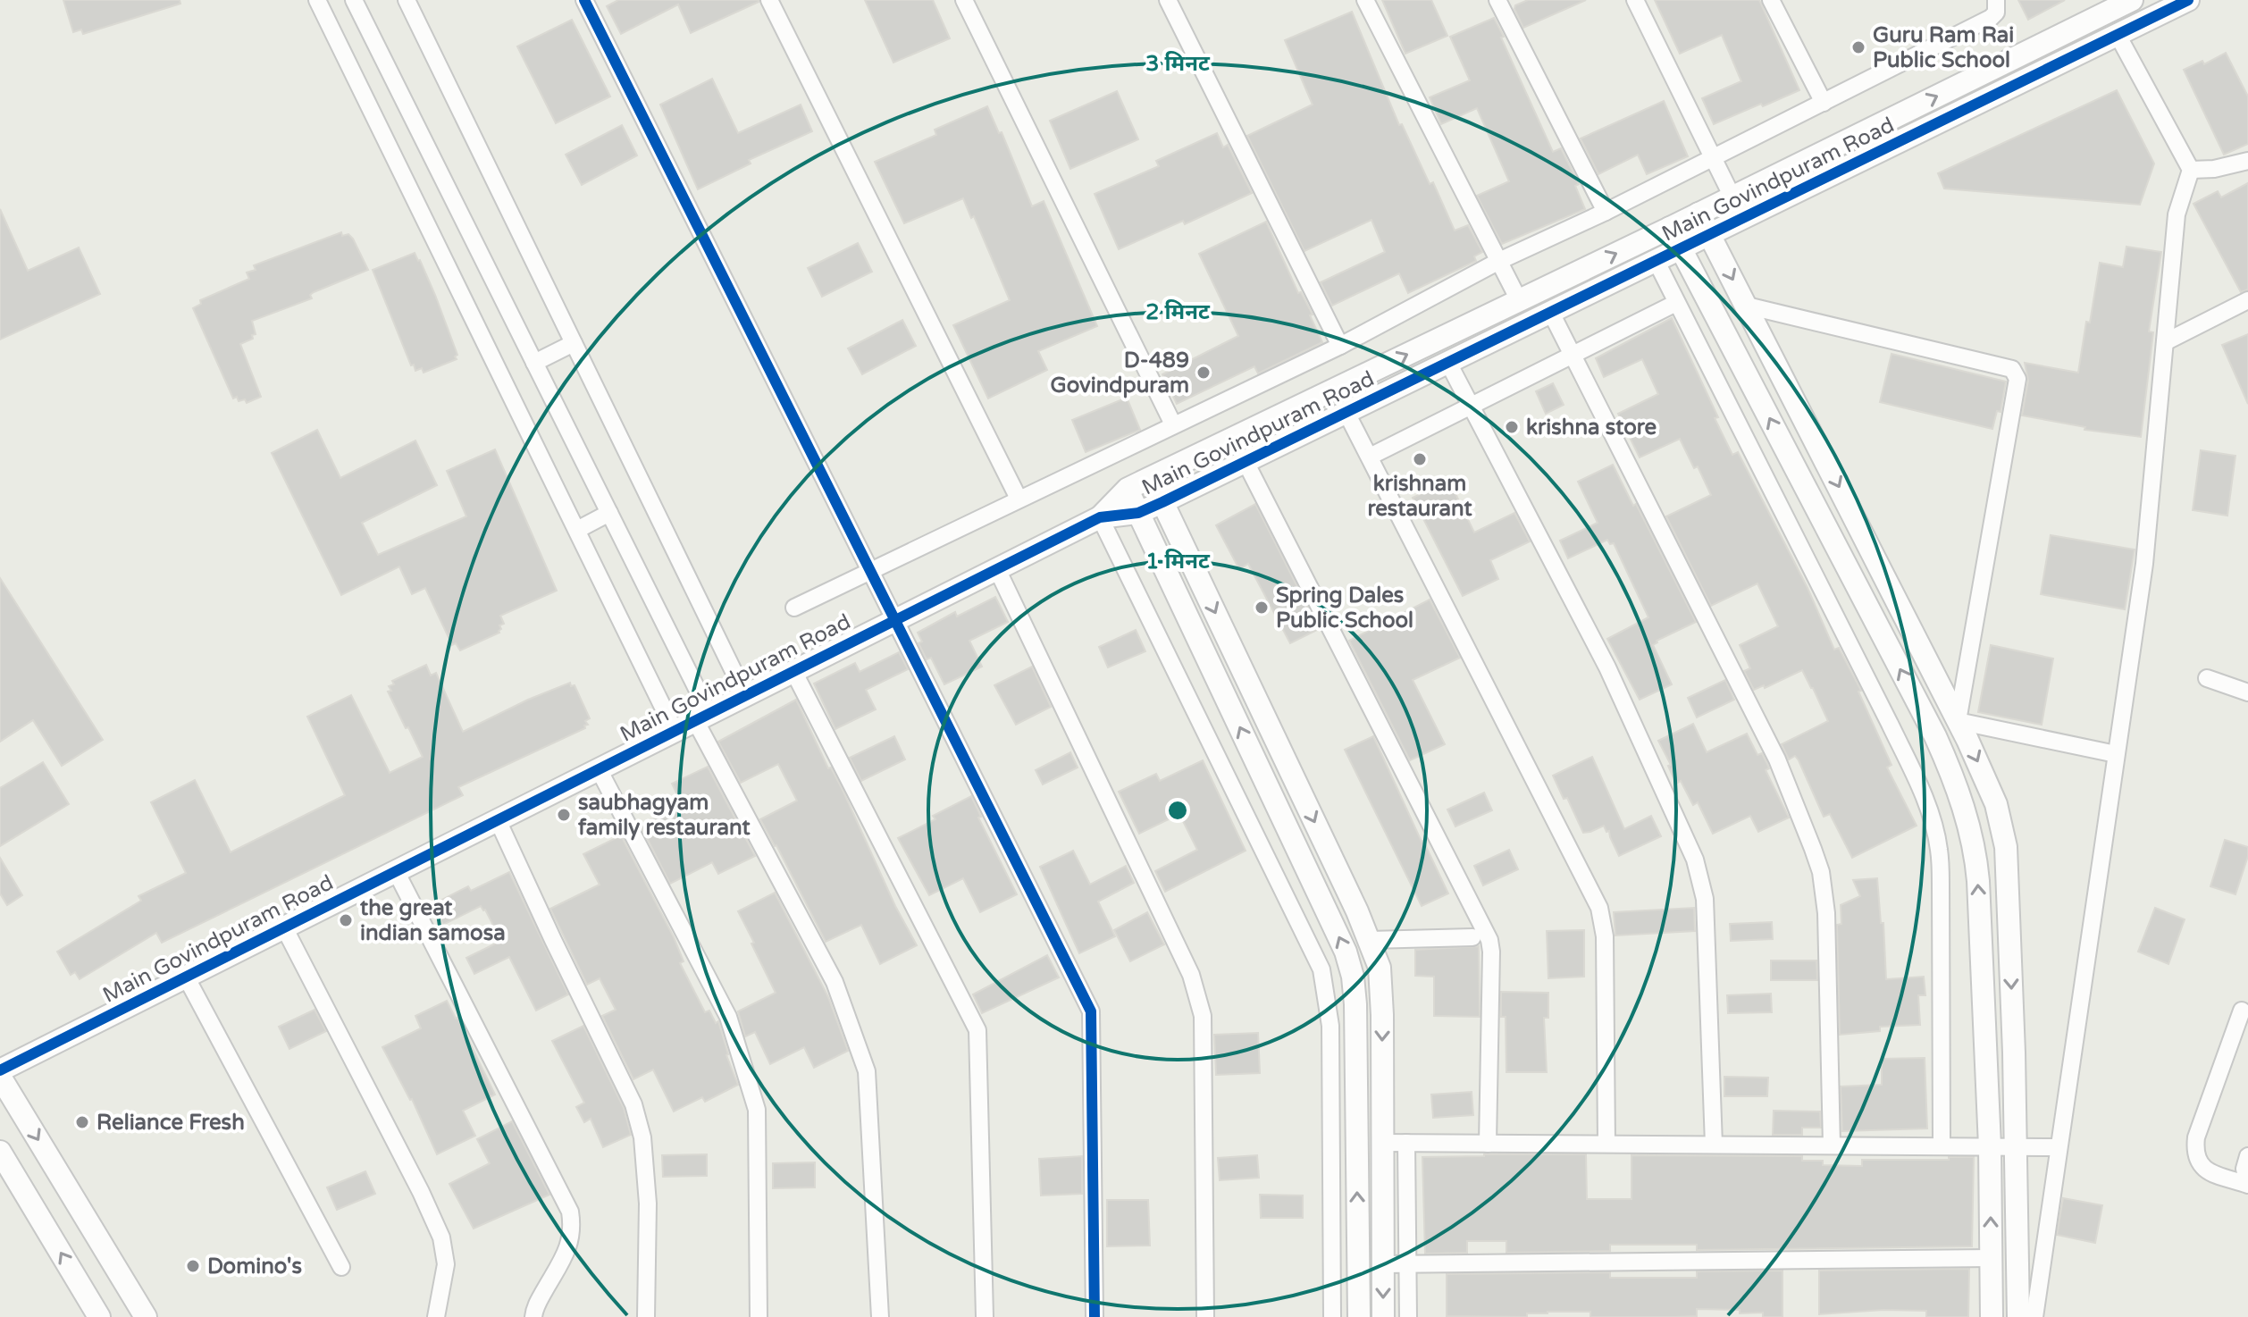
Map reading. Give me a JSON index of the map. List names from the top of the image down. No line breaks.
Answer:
{"streets":{"street":["Main Govindpuram Road"]},"places":["Guru Ram Rai Public School","D-489 Govindpuram","krishna store","krishnam restaurant","Spring Dales Public School","saubhagyam family restaurant","the great indian samosa","Reliance Fresh","Domino's"],"rings":["3 मिनट","2 मिनट","1 मिनट"]}
